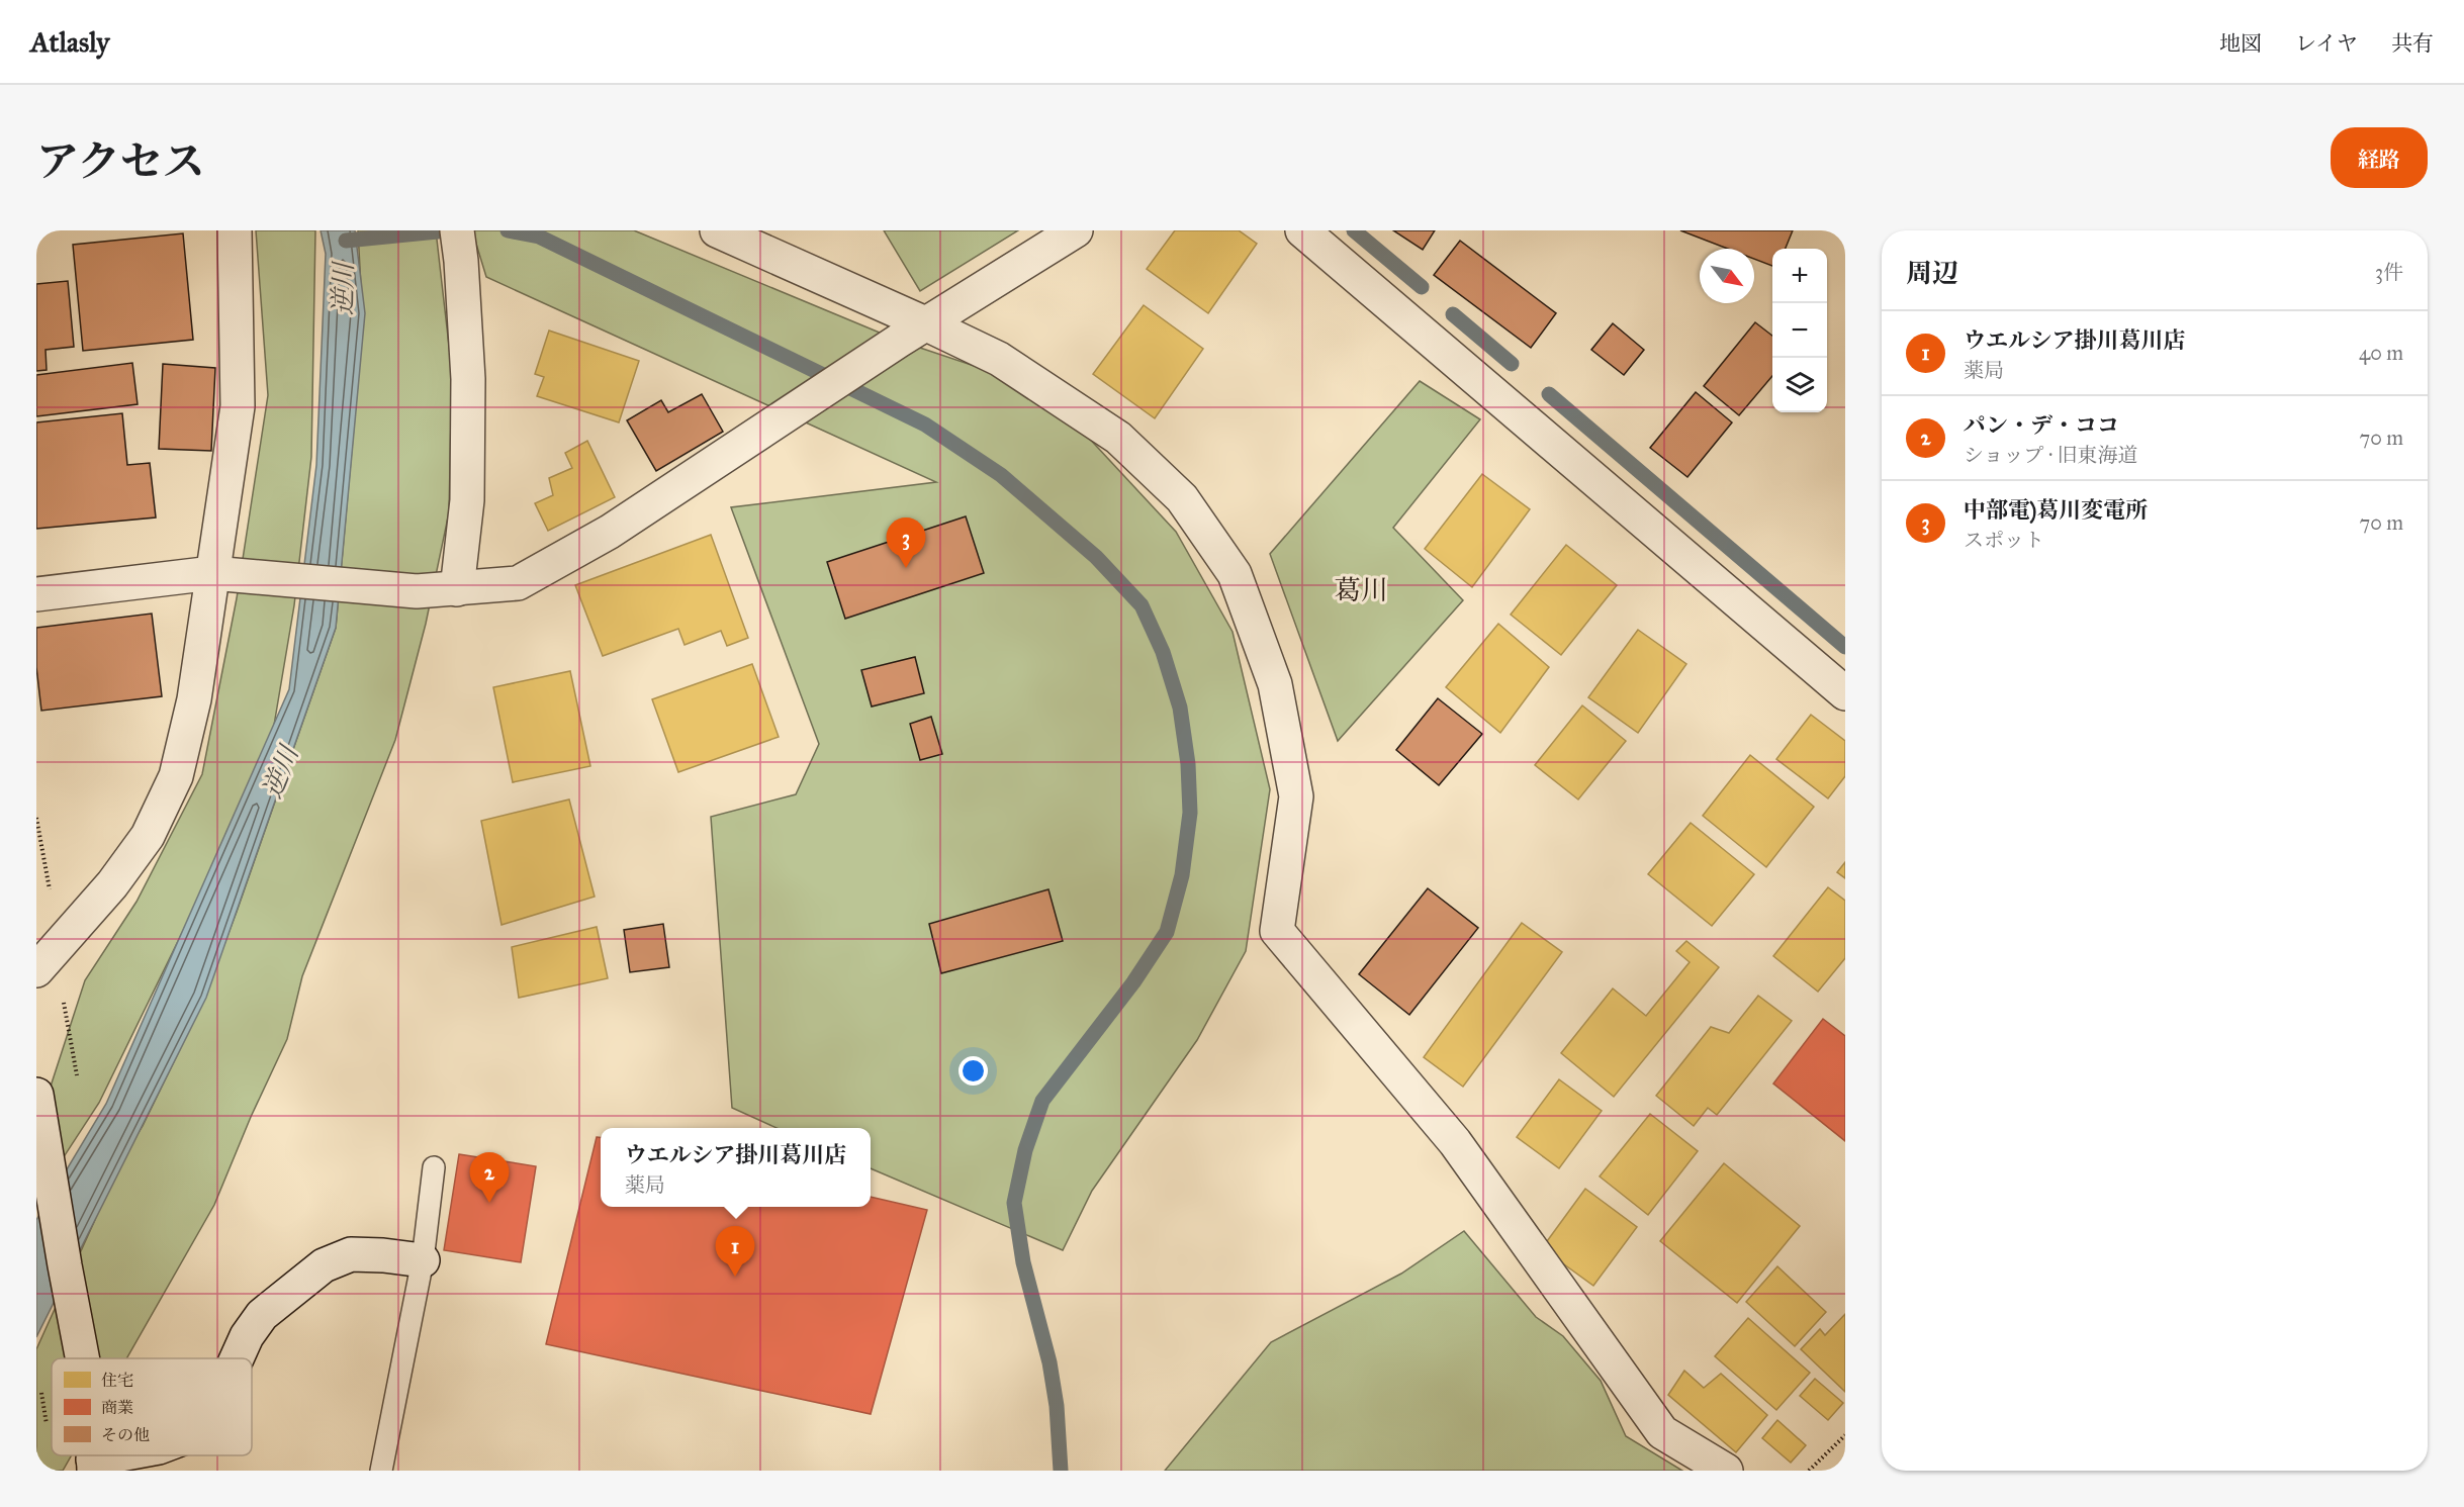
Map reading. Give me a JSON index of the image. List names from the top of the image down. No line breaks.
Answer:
{"districts":["葛川"],"water":["逆川"],"legend":["住宅","商業","その他"],"north":"bottom right","page":{"header":"Atlasly","nav":["地図","レイヤ","共有"],"title":"アクセス","buttons":"経路","heading":["周辺","3件"],"map_buttons":["+","−"],"list":[{"mark":"1","name":"ウエルシア掛川葛川店","note":"薬局","value":"40 m"},{"mark":"2","name":"パン・デ・ココ","note":"ショップ · 旧東海道","value":"70 m"},{"mark":"3","name":"中部電)葛川変電所","note":"スポット","value":"70 m"}],"pins":["3","2","1"],"popup":["ウエルシア掛川葛川店","薬局"]}}
